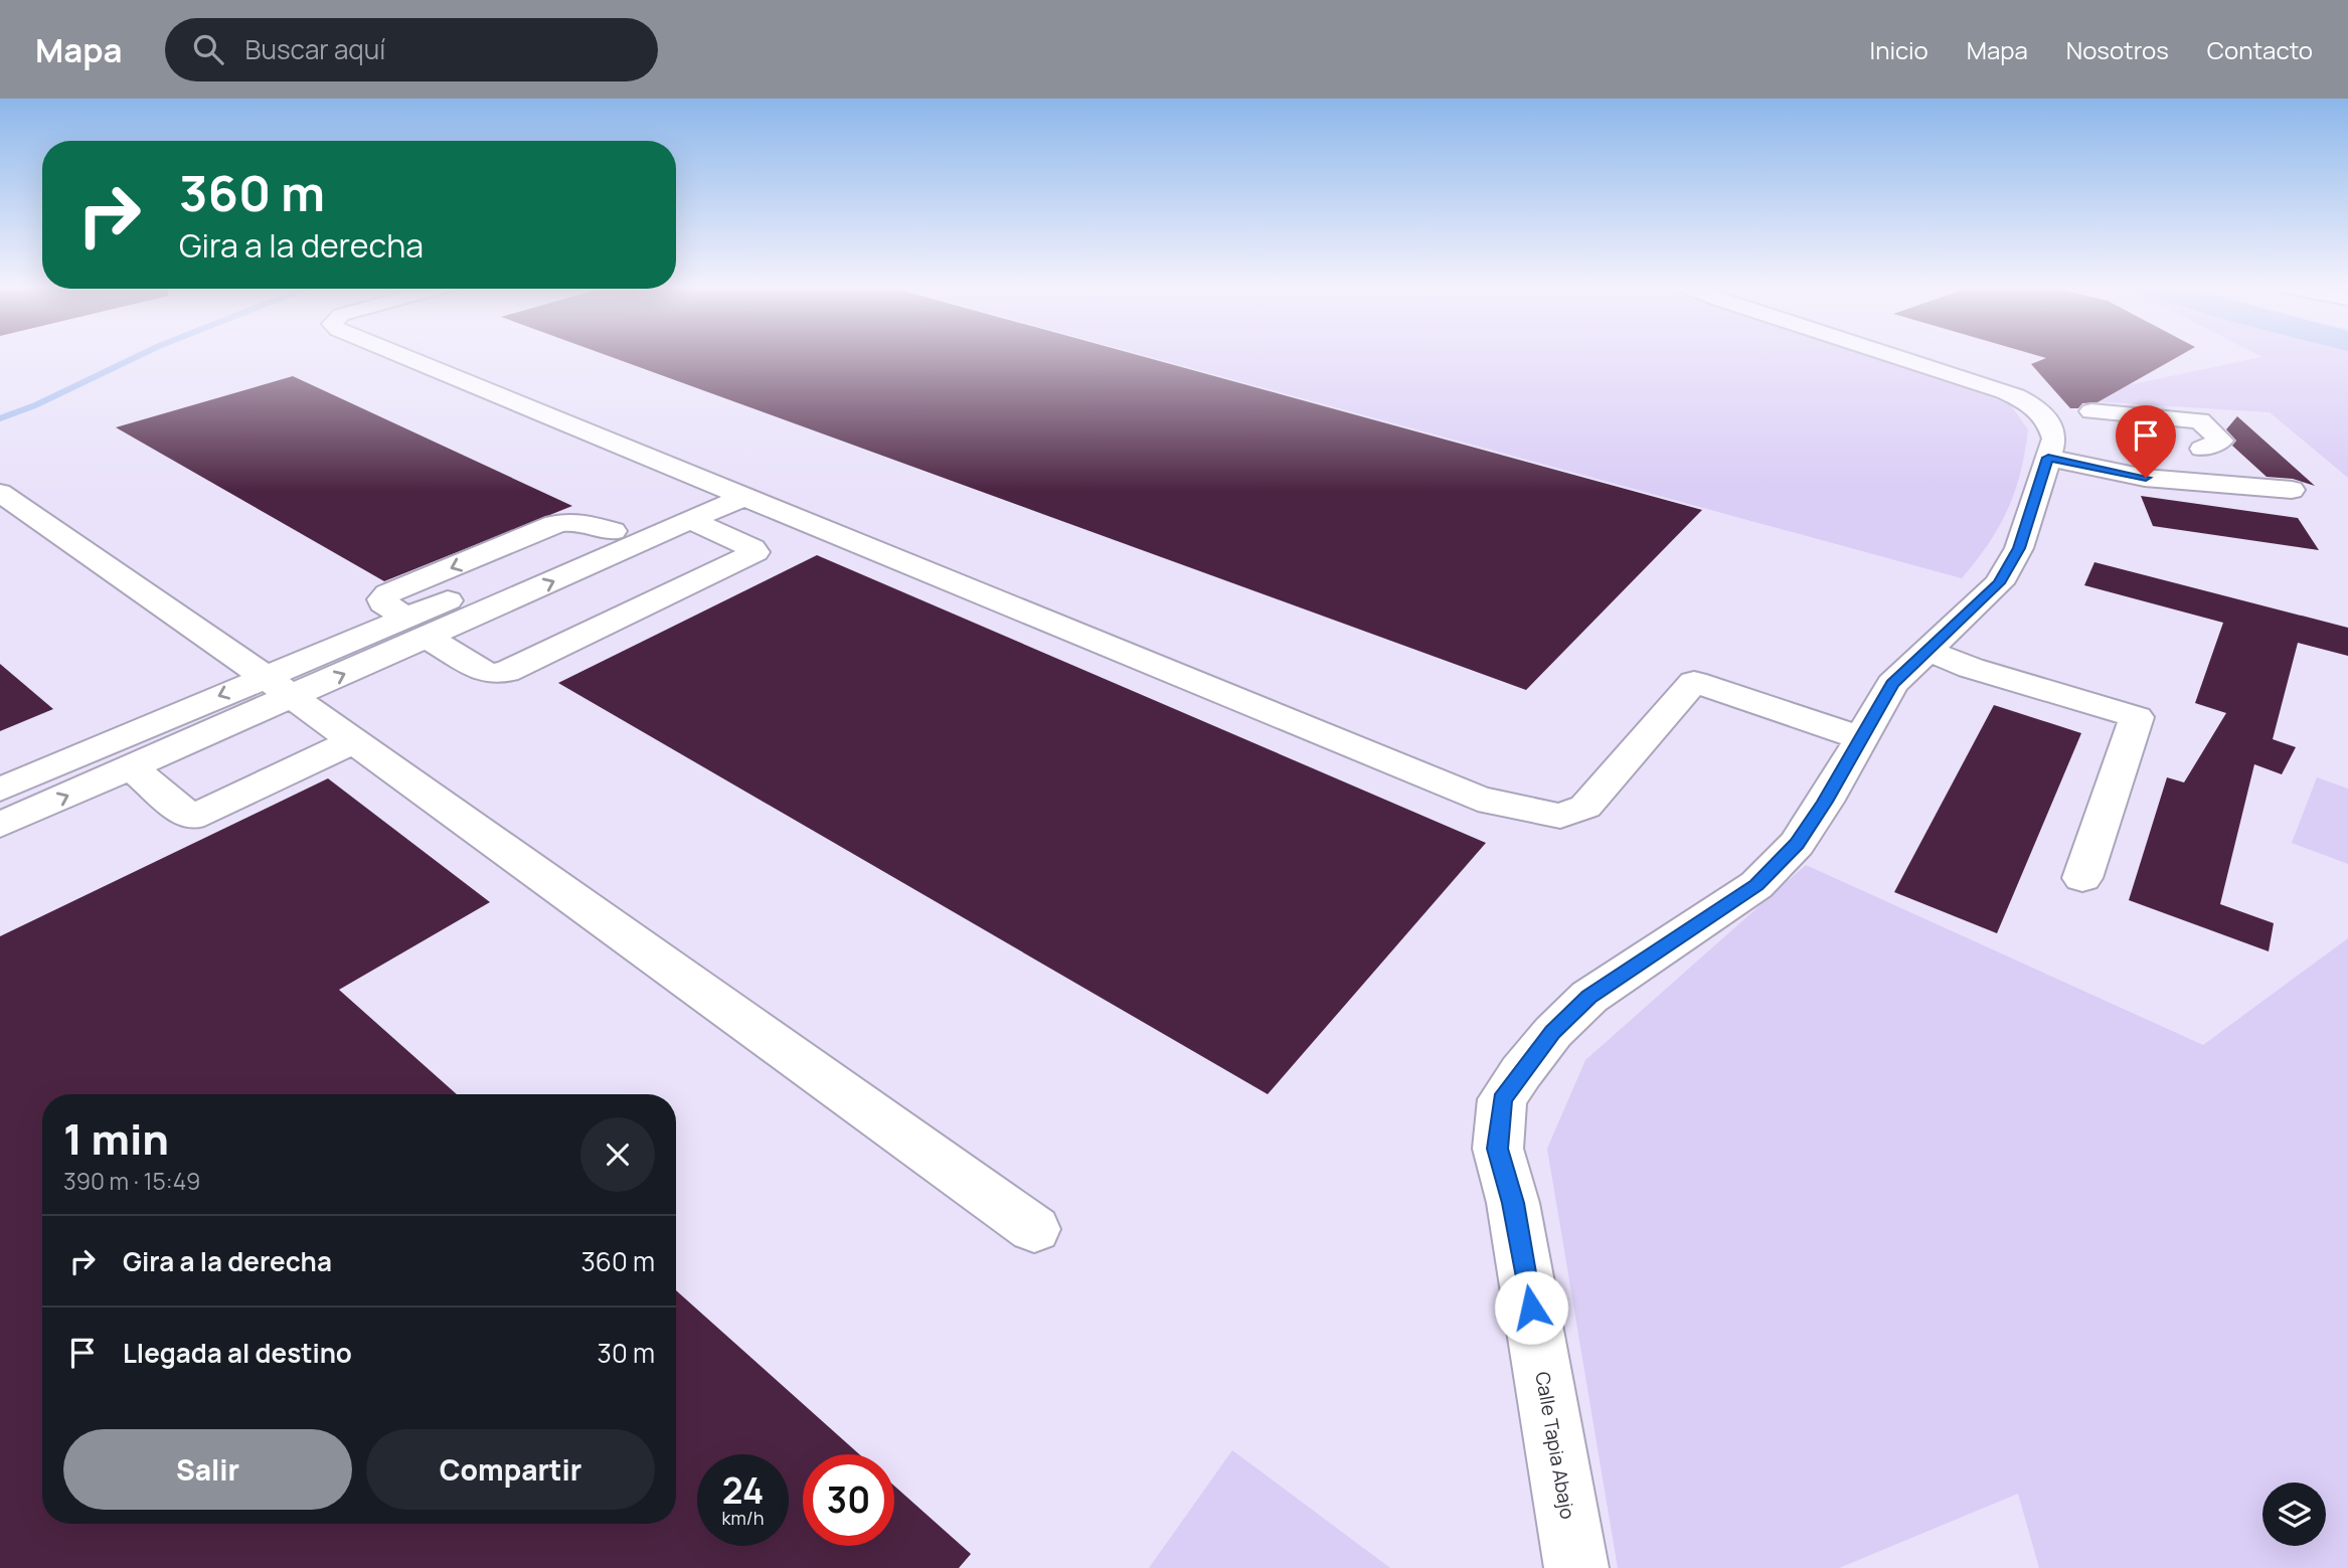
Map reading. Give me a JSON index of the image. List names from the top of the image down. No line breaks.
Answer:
{"streets":{"street":["Calle Tapia Abajo"]},"page":{"header":"Mapa","search":"Buscar aquí","nav":["Inicio","Mapa","Nosotros","Contacto"],"turn":["360 m","Gira a la derecha"],"heading":["1 min","390 m · 15:49"],"list":[{"name":"Gira a la derecha","value":"360 m"},{"name":"Llegada al destino","value":"30 m"}],"buttons":["Salir","Compartir"],"speed":"24 km/h","limit":"30"}}
